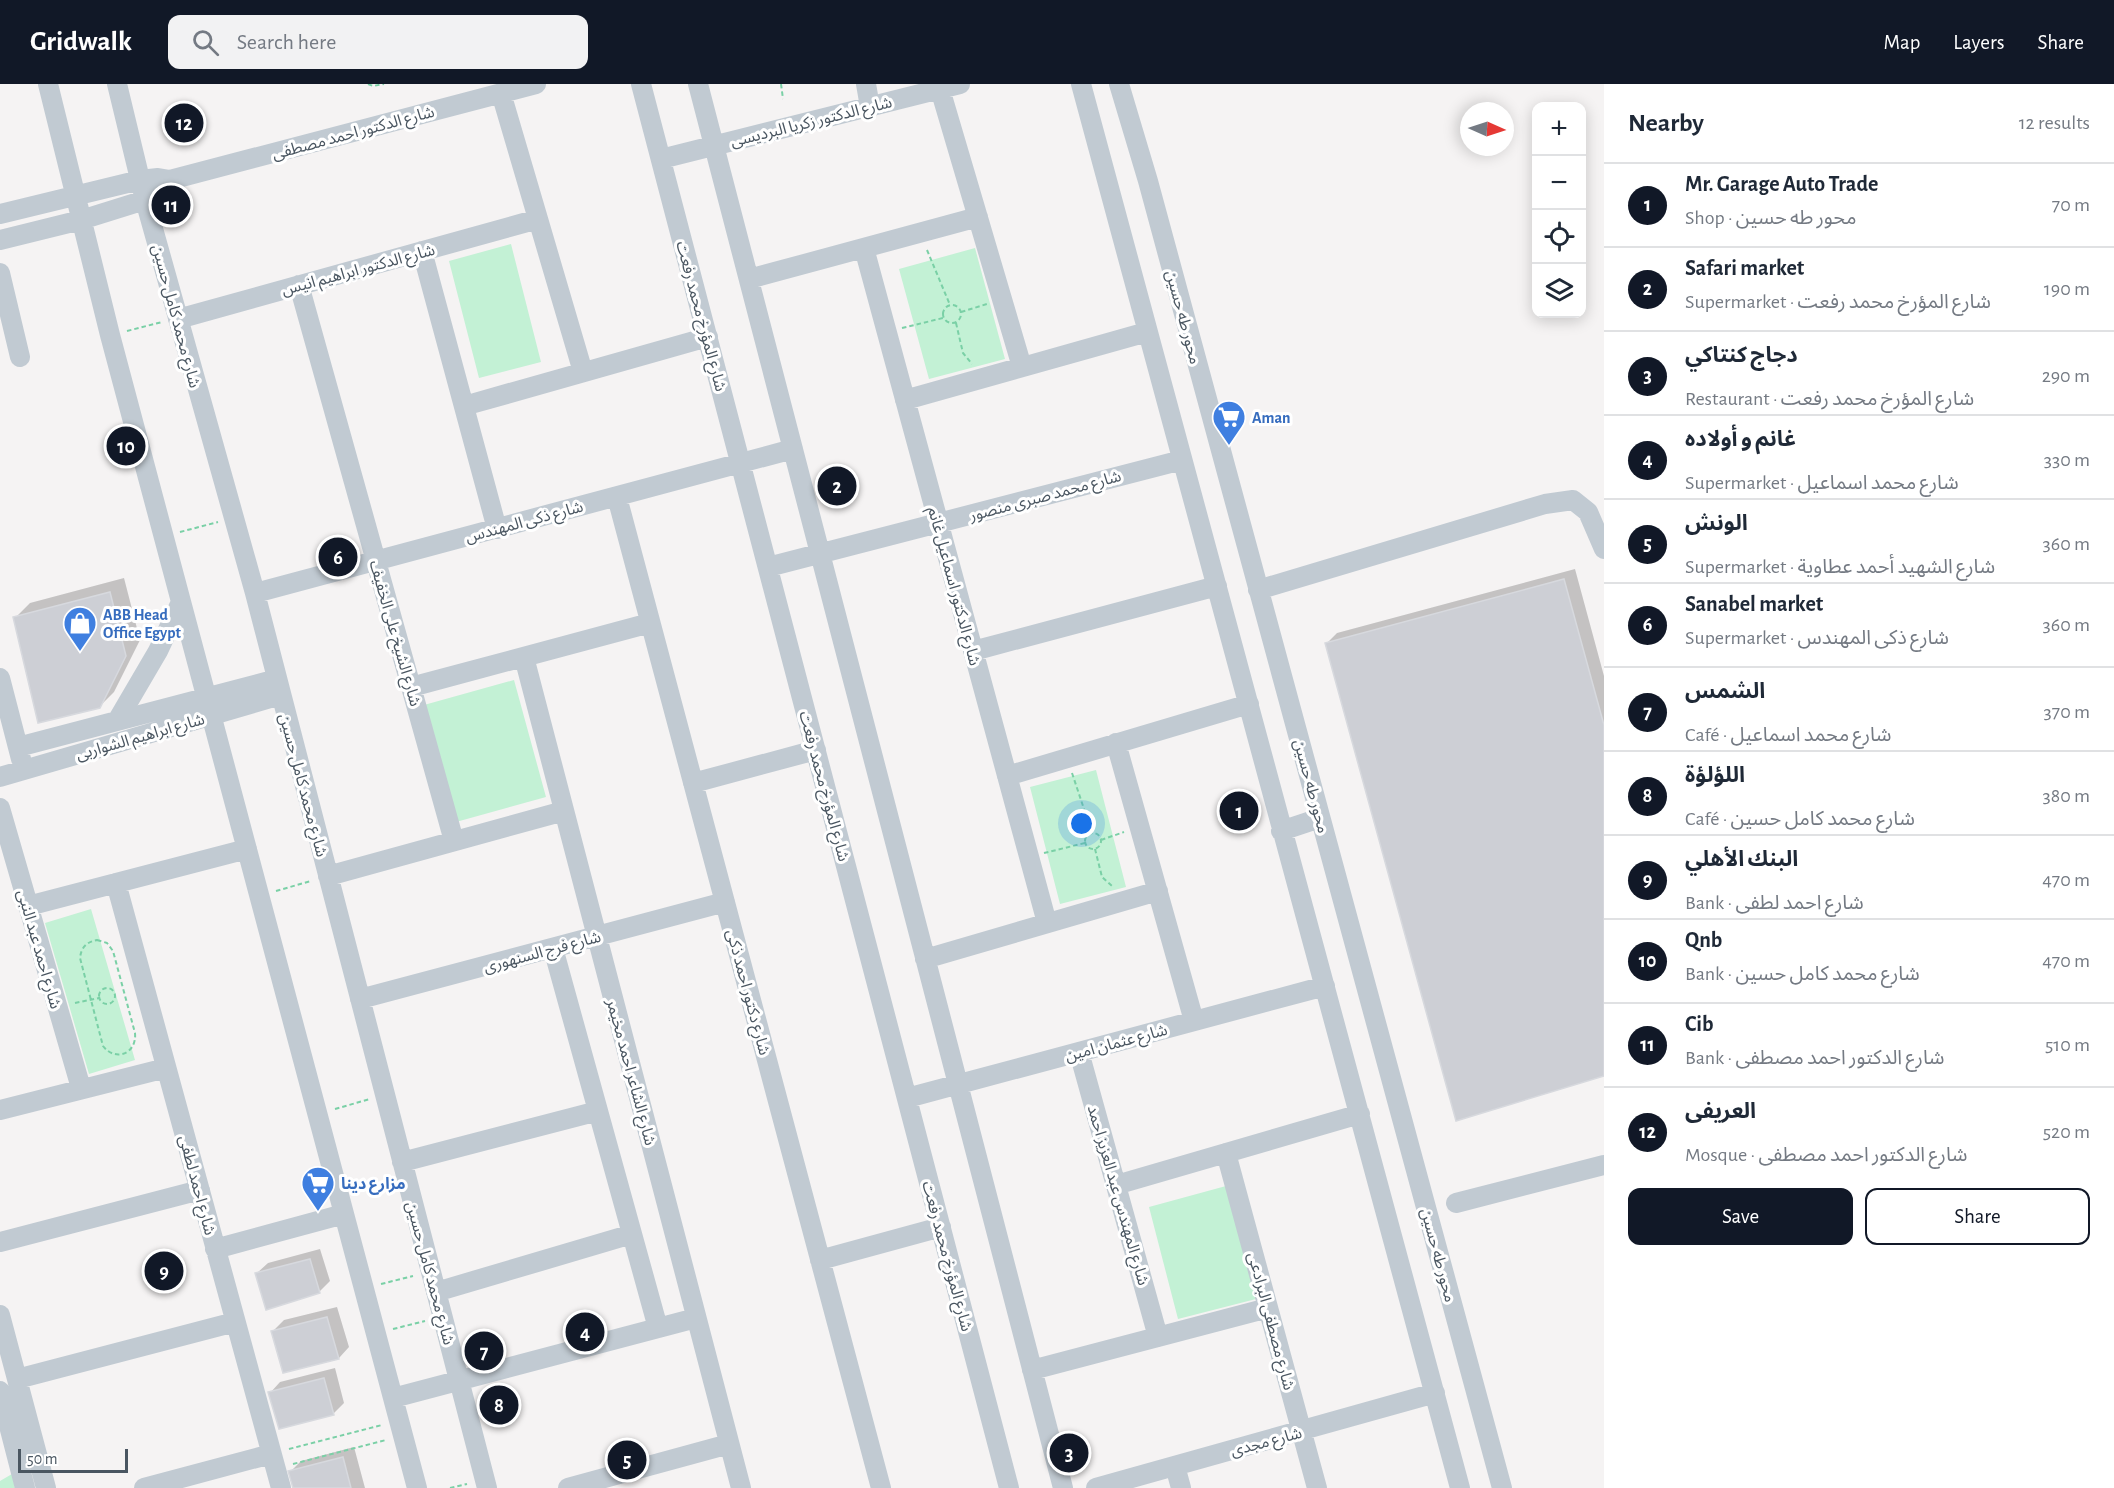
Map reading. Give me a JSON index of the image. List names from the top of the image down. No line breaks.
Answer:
{"streets":{"street":["شارع الدكتور زكريا البرديسى","شارع الدكتور احمد مصطفى","شارع الدكتور ابراهيم انيس","شارع محمد كامل حسين","شارع المؤرخ محمد رفعت","محور طه حسين","شارع محمد صبرى منصور","شارع ذكى المهندس","شارع الدكتور اسماعيل غانم","شارع الشيخ على الخفيف","شارع ابراهيم الشواربى","شارع احمد عبد النبى","شارع فرج السنهورى","شارع دكتور احمد ذكى","شارع عثمان امين","شارع الشاعر احمد مخيمر","شارع احمد لطفى","شارع المهندس عبد العزيز احمد","شارع مصطفى البرادعى","شارع مجدى"]},"crossings":[["شارع الدكتور زكريا البرديسى","شارع المؤرخ محمد رفعت"],["شارع الدكتور احمد مصطفى","شارع محمد كامل حسين"],["شارع الدكتور ابراهيم انيس","شارع محمد كامل حسين"],["شارع الدكتور ابراهيم انيس","شارع الشيخ على الخفيف"],["شارع محمد كامل حسين","شارع ذكى المهندس"],["شارع محمد كامل حسين","شارع ابراهيم الشواربى"],["شارع محمد كامل حسين","شارع فرج السنهورى"],["شارع المؤرخ محمد رفعت","شارع محمد صبرى منصور"],["شارع المؤرخ محمد رفعت","شارع ذكى المهندس"],["شارع المؤرخ محمد رفعت","شارع عثمان امين"],["شارع محمد صبرى منصور","شارع الدكتور اسماعيل غانم"],["شارع ذكى المهندس","شارع الشيخ على الخفيف"],["شارع ذكى المهندس","شارع دكتور احمد ذكى"],["شارع فرج السنهورى","شارع دكتور احمد ذكى"],["شارع فرج السنهورى","شارع الشاعر احمد مخيمر"],["شارع عثمان امين","شارع المهندس عبد العزيز احمد"],["شارع مصطفى البرادعى","شارع مجدى"]],"places":{"supermarket":["Aman","مزارع دينا"],"shop":["ABB Head Office Egypt"]},"scale_bar":"50 m","north":"right","page":{"header":"Gridwalk","search":"Search here","nav":["Map","Layers","Share"],"heading":["Nearby","12 results"],"pins":["12","11","10","2","6","1","9","4","7","8","3","5"],"map_buttons":["+","−"],"list":[{"mark":"1","name":"Mr. Garage Auto Trade","note":"Shop · محور طه حسين","value":"70 m"},{"mark":"2","name":"Safari market","note":"Supermarket · شارع المؤرخ محمد رفعت","value":"190 m"},{"mark":"3","name":"دجاج كنتاكي","note":"Restaurant · شارع المؤرخ محمد رفعت","value":"290 m"},{"mark":"4","name":"غانم و أولاده","note":"Supermarket · شارع محمد اسماعيل","value":"330 m"},{"mark":"5","name":"الونش","note":"Supermarket · شارع الشهيد أحمد عطاوية","value":"360 m"},{"mark":"6","name":"Sanabel market","note":"Supermarket · شارع ذكى المهندس","value":"360 m"},{"mark":"7","name":"الشمس","note":"Café · شارع محمد اسماعيل","value":"370 m"},{"mark":"8","name":"اللؤلؤة","note":"Café · شارع محمد كامل حسين","value":"380 m"},{"mark":"9","name":"البنك الأهلي","note":"Bank · شارع احمد لطفى","value":"470 m"},{"mark":"10","name":"Qnb","note":"Bank · شارع محمد كامل حسين","value":"470 m"},{"mark":"11","name":"Cib","note":"Bank · شارع الدكتور احمد مصطفى","value":"510 m"},{"mark":"12","name":"العريفى","note":"Mosque · شارع الدكتور احمد مصطفى","value":"520 m"}],"buttons":["Save","Share"],"scale":"50 m"}}
